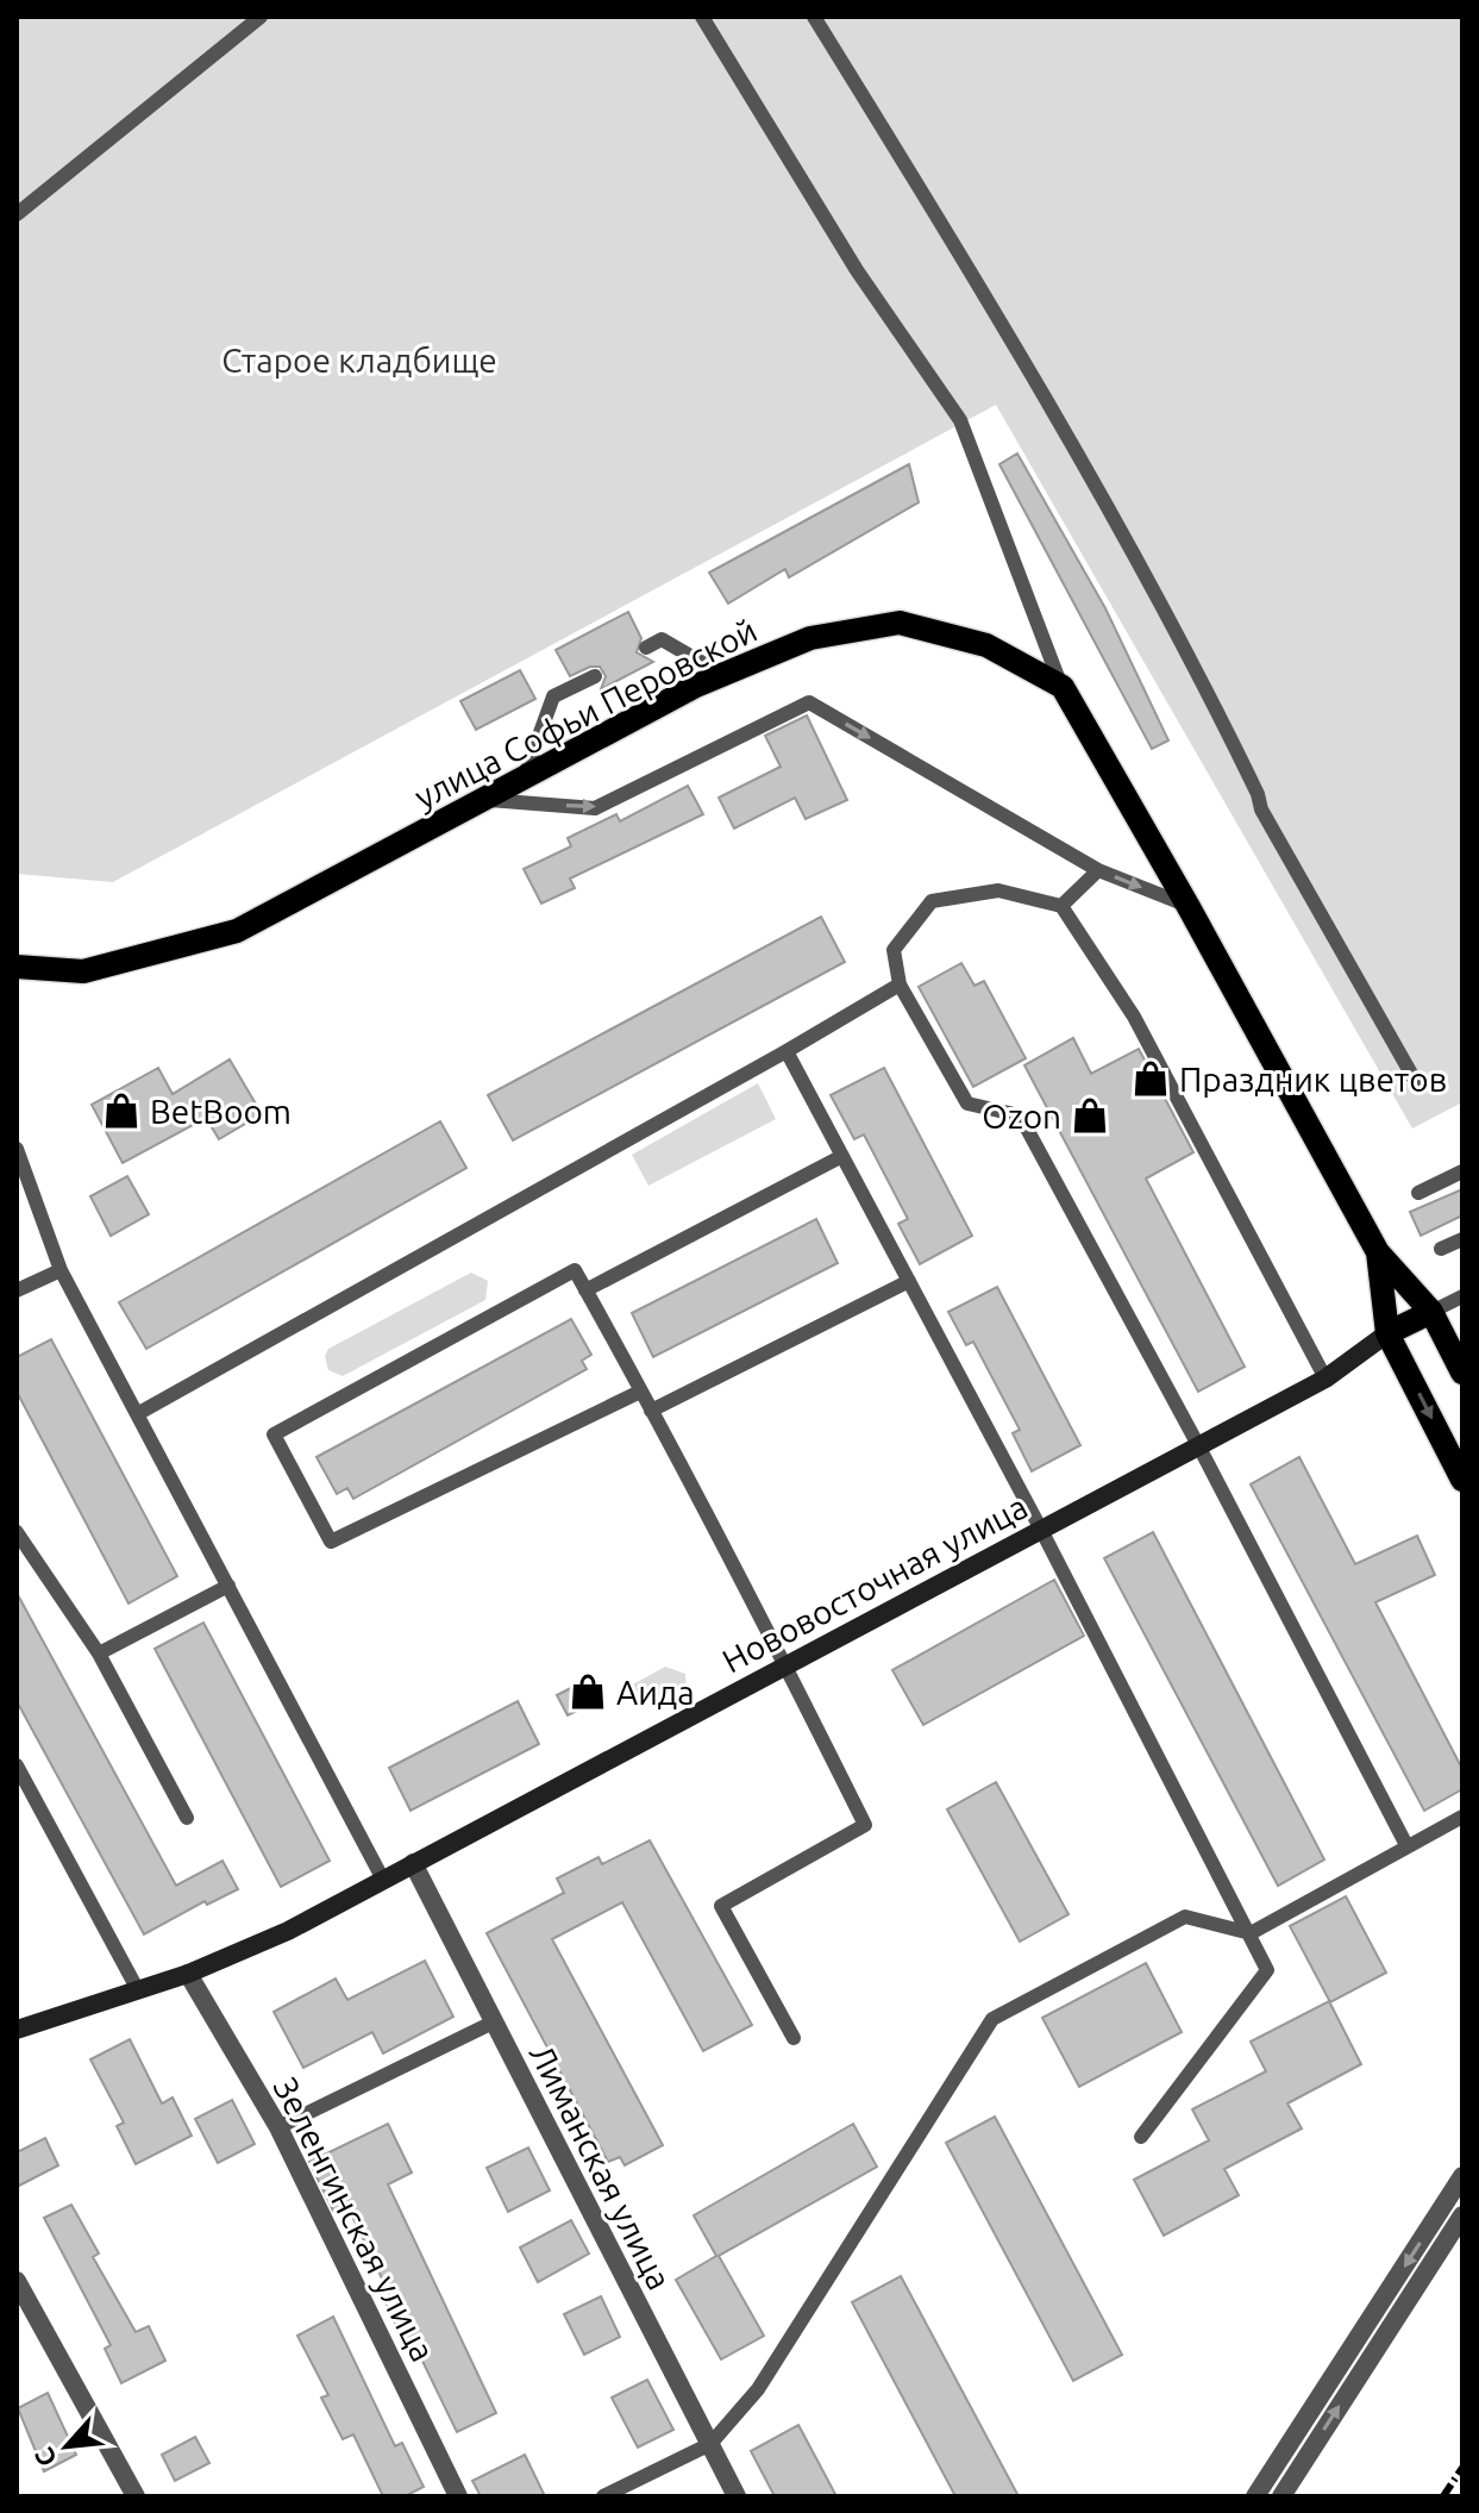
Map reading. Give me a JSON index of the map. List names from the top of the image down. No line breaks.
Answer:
{"streets":{"main road":["улица Софьи Перовской","Нововосточная улица"],"street":["Лиманская улица","Зеленгинская улица"]},"crossings":[["Нововосточная улица","Лиманская улица"],["Нововосточная улица","Зеленгинская улица"]],"parks":["Старое кладбище"],"places":{"shop":["Праздник цветов","BetBoom","Ozon","Аида"]},"north":"bottom left"}
